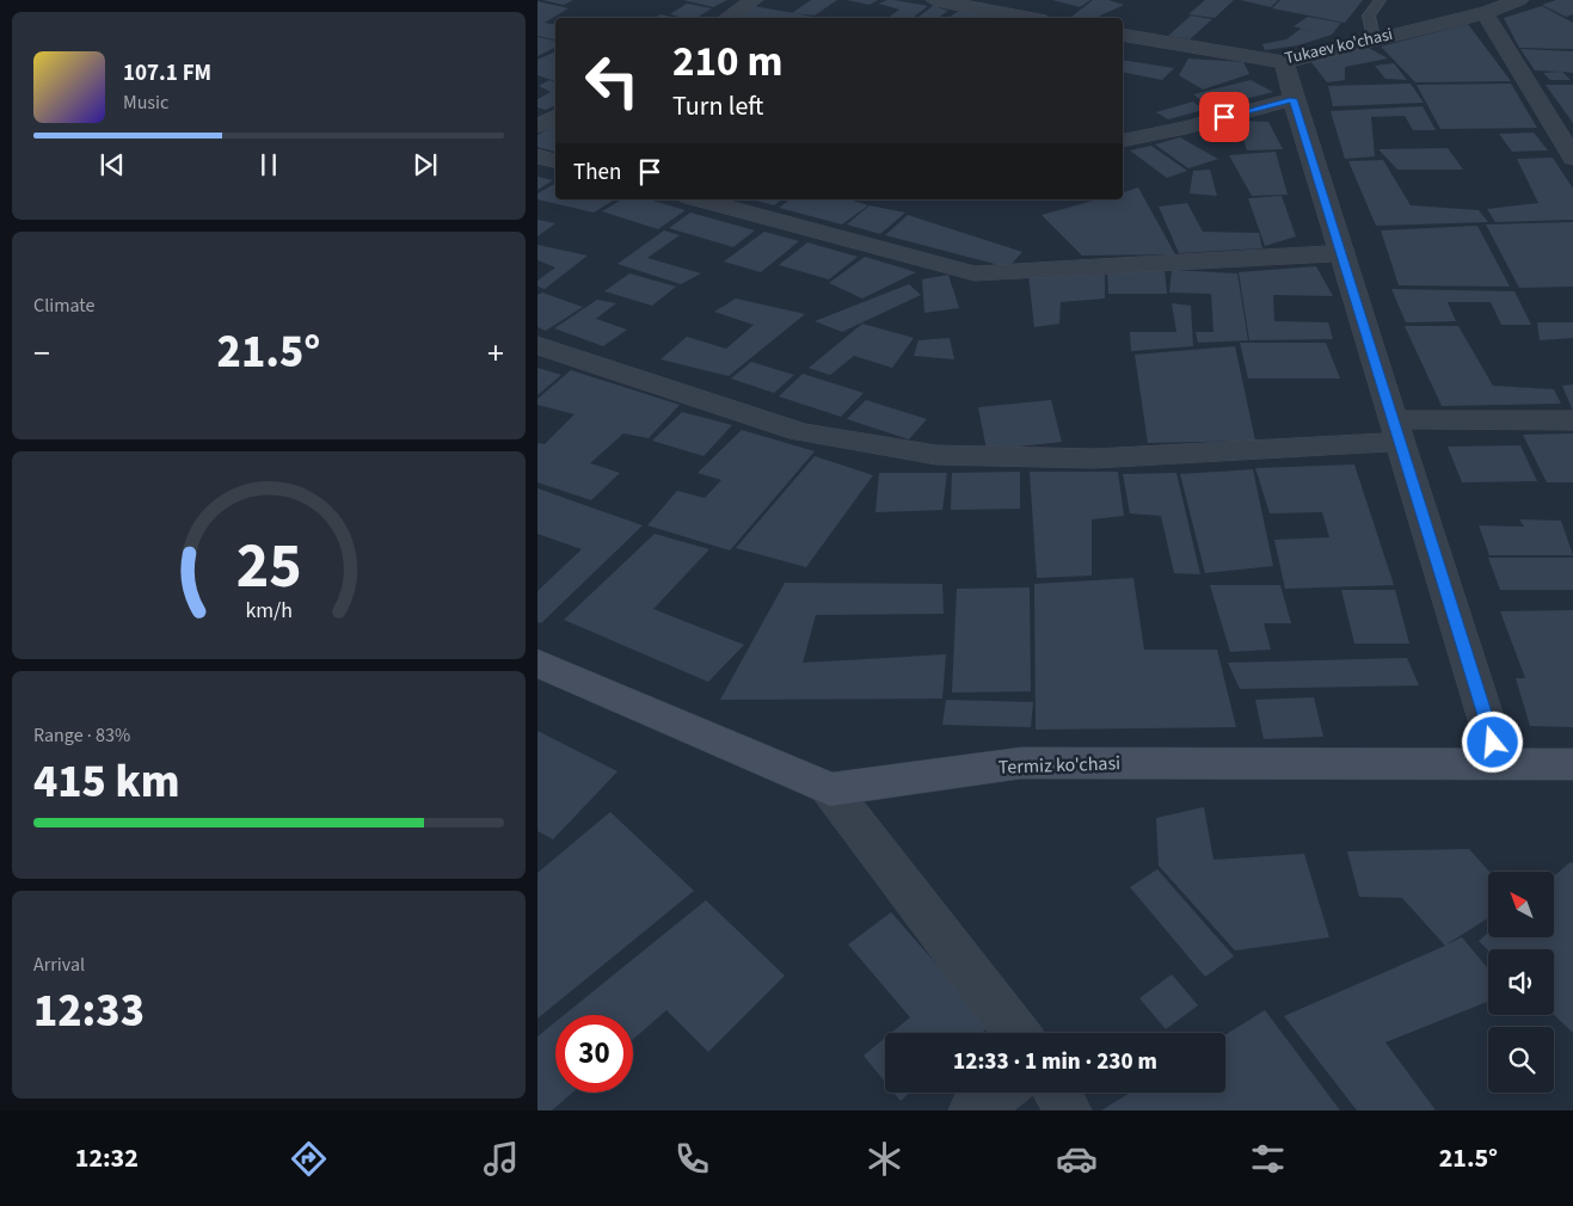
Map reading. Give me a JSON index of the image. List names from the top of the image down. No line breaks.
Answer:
{"streets":{"main road":["Termiz ko'chasi"],"street":["Tukaev ko'chasi"]},"north":"top left","page":{"turn":["210 m","Turn left"],"song":["107.1 FM","Music"],"then":"Then","tile":["Climate",["Range · 83%","415 km"],["Arrival","12:33"]],"heat":["−","21.5°","+"],"limit":"30","trip":"12:33 · 1 min · 230 m","tabs":["12:32","21.5°"],"gauge":["25","km/h"]}}
